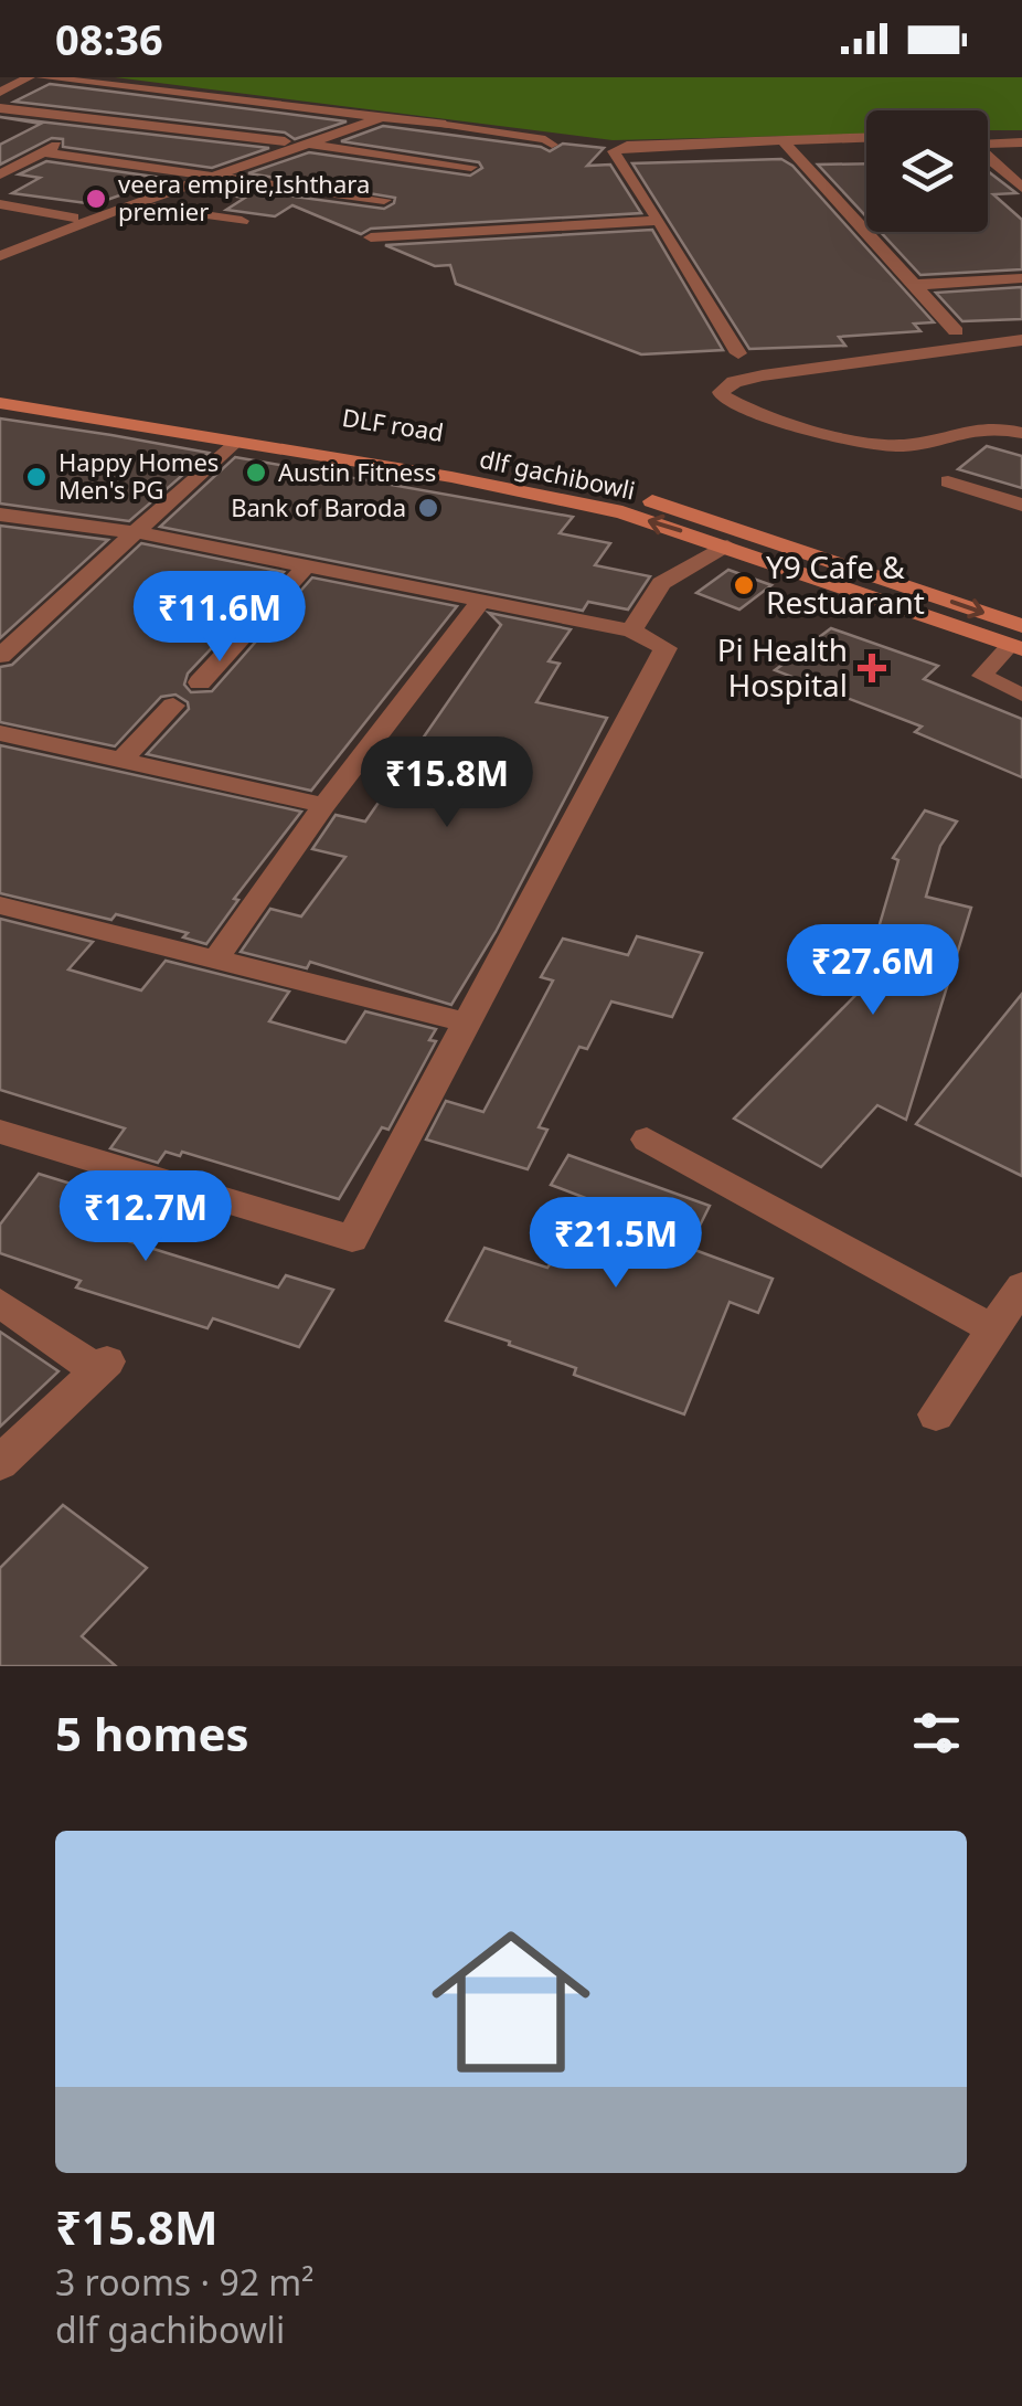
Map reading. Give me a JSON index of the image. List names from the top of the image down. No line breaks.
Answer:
{"streets":{"main road":["DLF road","dlf gachibowli"]},"crossings":[["DLF road","dlf gachibowli"]],"one_way":["DLF road","dlf gachibowli"],"places":{"other":["veera empire,Ishthara premier","Austin Fitness","Happy Homes Men's PG","Bank of Baroda","Y9 Cafe & Restuarant"],"health":["Pi Health Hospital"]},"page":{"status":"08:36","price":["₹11.6M","₹15.8M","₹27.6M","₹12.7M","₹21.5M"],"heading":"5 homes","list":[{"name":"₹15.8M","note":"3 rooms · 92 m² · dlf gachibowli"}]}}
